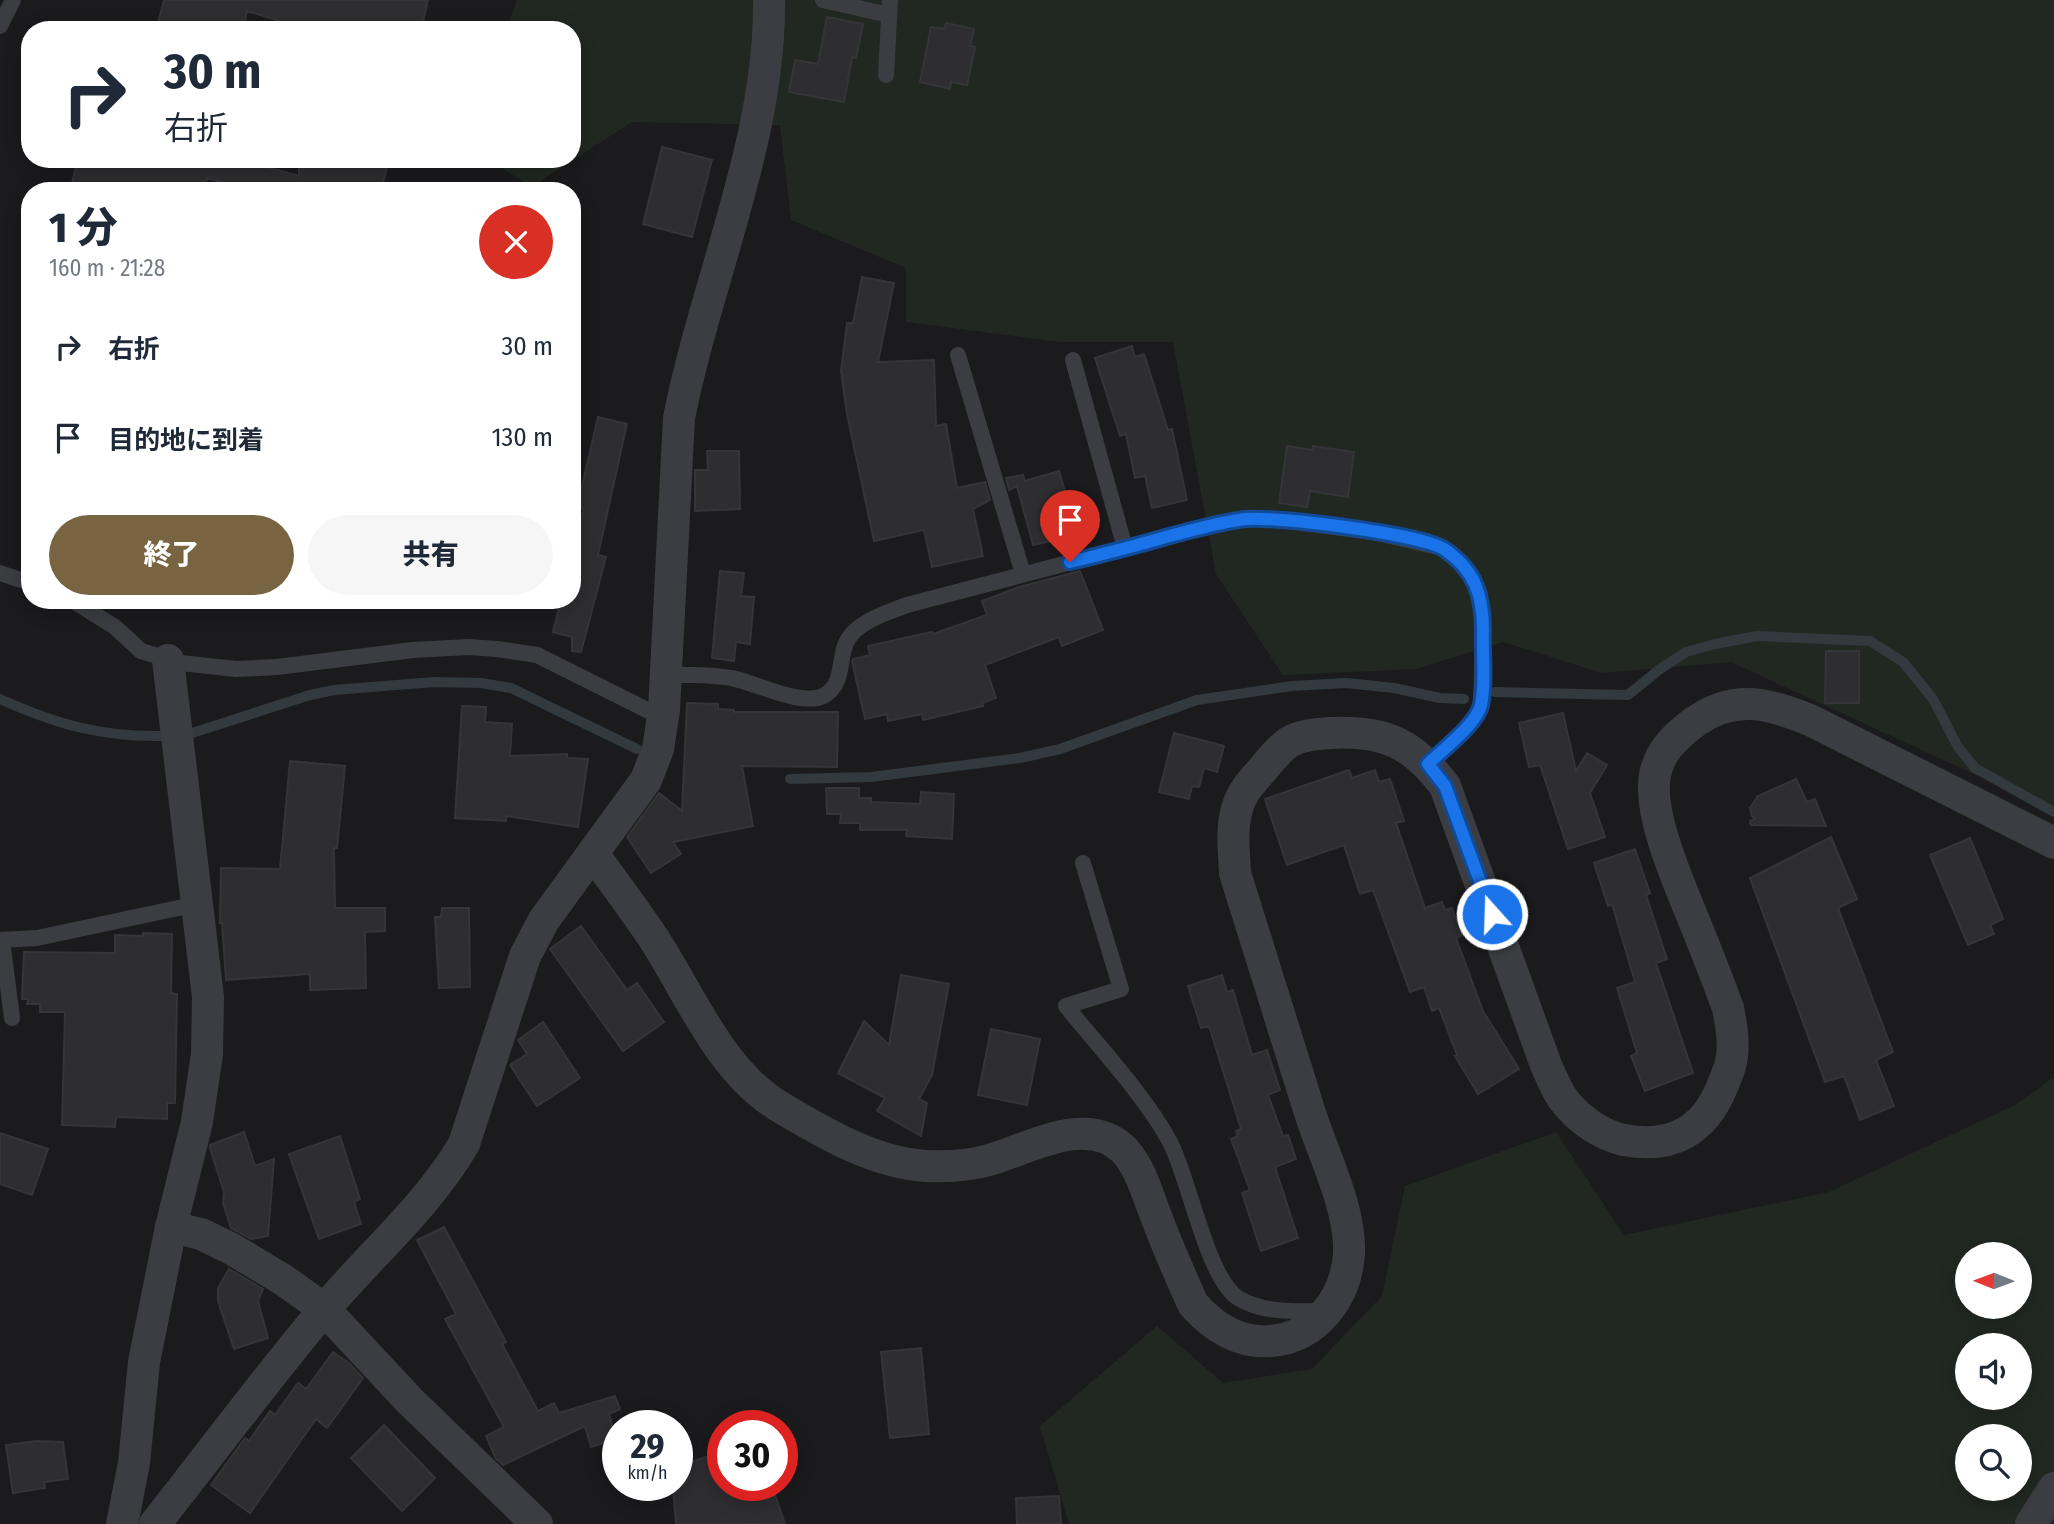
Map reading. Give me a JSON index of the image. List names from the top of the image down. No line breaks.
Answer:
{"north":"left","page":{"turn":["30 m","右折"],"heading":["1 分","160 m · 21:28"],"list":[{"name":"右折","value":"30 m"},{"name":"目的地に到着","value":"130 m"}],"buttons":["終了","共有"],"speed":"29 km/h","limit":"30"}}
